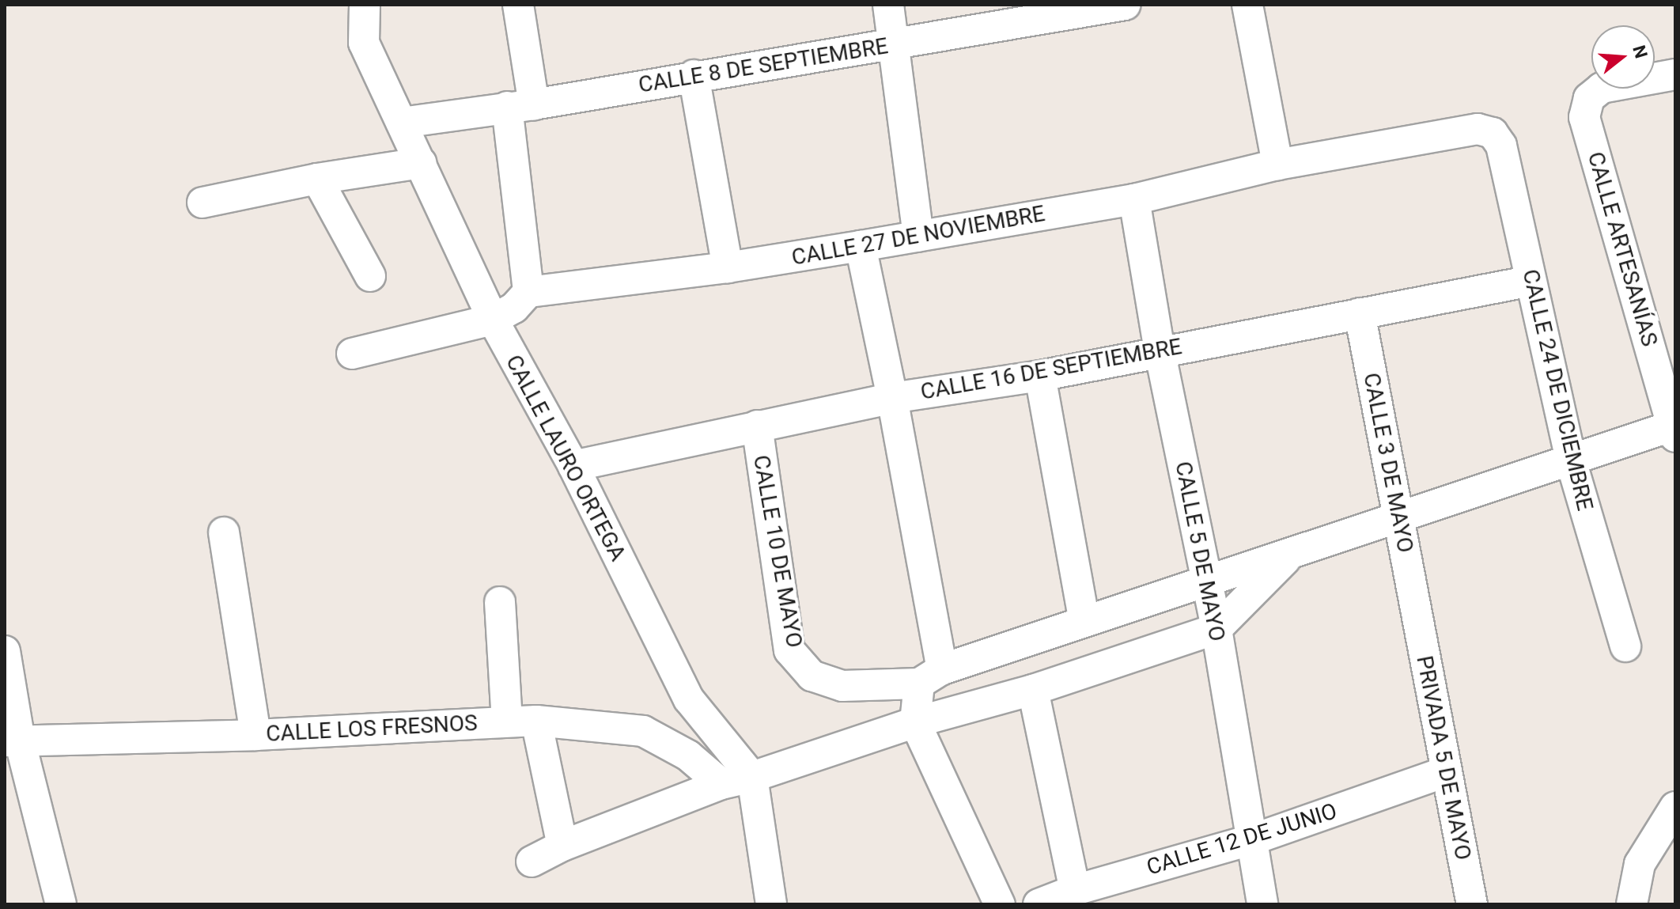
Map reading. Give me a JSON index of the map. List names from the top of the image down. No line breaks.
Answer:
{"streets":{"street":["CALLE 8 DE SEPTIEMBRE","CALLE 27 DE NOVIEMBRE","CALLE ARTESANÍAS","CALLE 16 DE SEPTIEMBRE","CALLE 24 DE DICIEMBRE","CALLE LAURO ORTEGA","CALLE 3 DE MAYO","CALLE 10 DE MAYO","CALLE 5 DE MAYO","CALLE LOS FRESNOS","PRIVADA 5 DE MAYO","CALLE 12 DE JUNIO"]},"crossings":[["CALLE 8 DE SEPTIEMBRE","CALLE LAURO ORTEGA"],["CALLE 27 DE NOVIEMBRE","CALLE 24 DE DICIEMBRE"],["CALLE 27 DE NOVIEMBRE","CALLE 5 DE MAYO"],["CALLE ARTESANÍAS","CALLE 10 DE MAYO"],["CALLE 16 DE SEPTIEMBRE","CALLE 24 DE DICIEMBRE"],["CALLE 16 DE SEPTIEMBRE","CALLE LAURO ORTEGA"],["CALLE 16 DE SEPTIEMBRE","CALLE 3 DE MAYO"],["CALLE 16 DE SEPTIEMBRE","CALLE 10 DE MAYO"],["CALLE 16 DE SEPTIEMBRE","CALLE 5 DE MAYO"],["CALLE 24 DE DICIEMBRE","CALLE 10 DE MAYO"],["CALLE 3 DE MAYO","CALLE 10 DE MAYO"],["CALLE 3 DE MAYO","PRIVADA 5 DE MAYO"],["CALLE 10 DE MAYO","CALLE 5 DE MAYO"],["CALLE 5 DE MAYO","CALLE 12 DE JUNIO"],["PRIVADA 5 DE MAYO","CALLE 12 DE JUNIO"]],"north":"right"}
